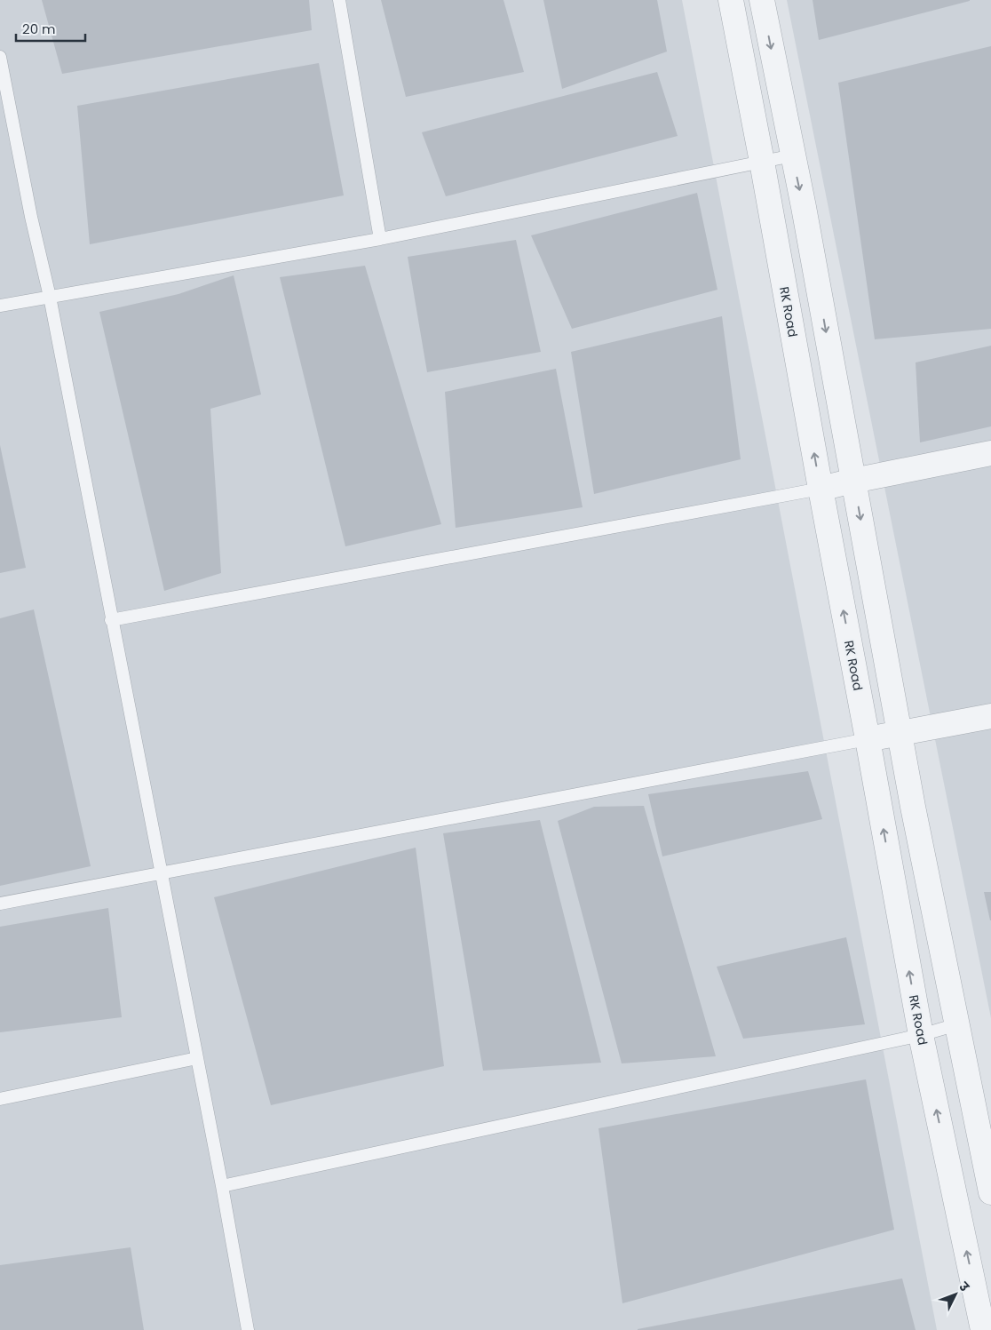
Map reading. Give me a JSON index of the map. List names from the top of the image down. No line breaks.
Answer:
{"streets":{"street":["RK Road"]},"scale_bar":"20 m","north":"top right"}
